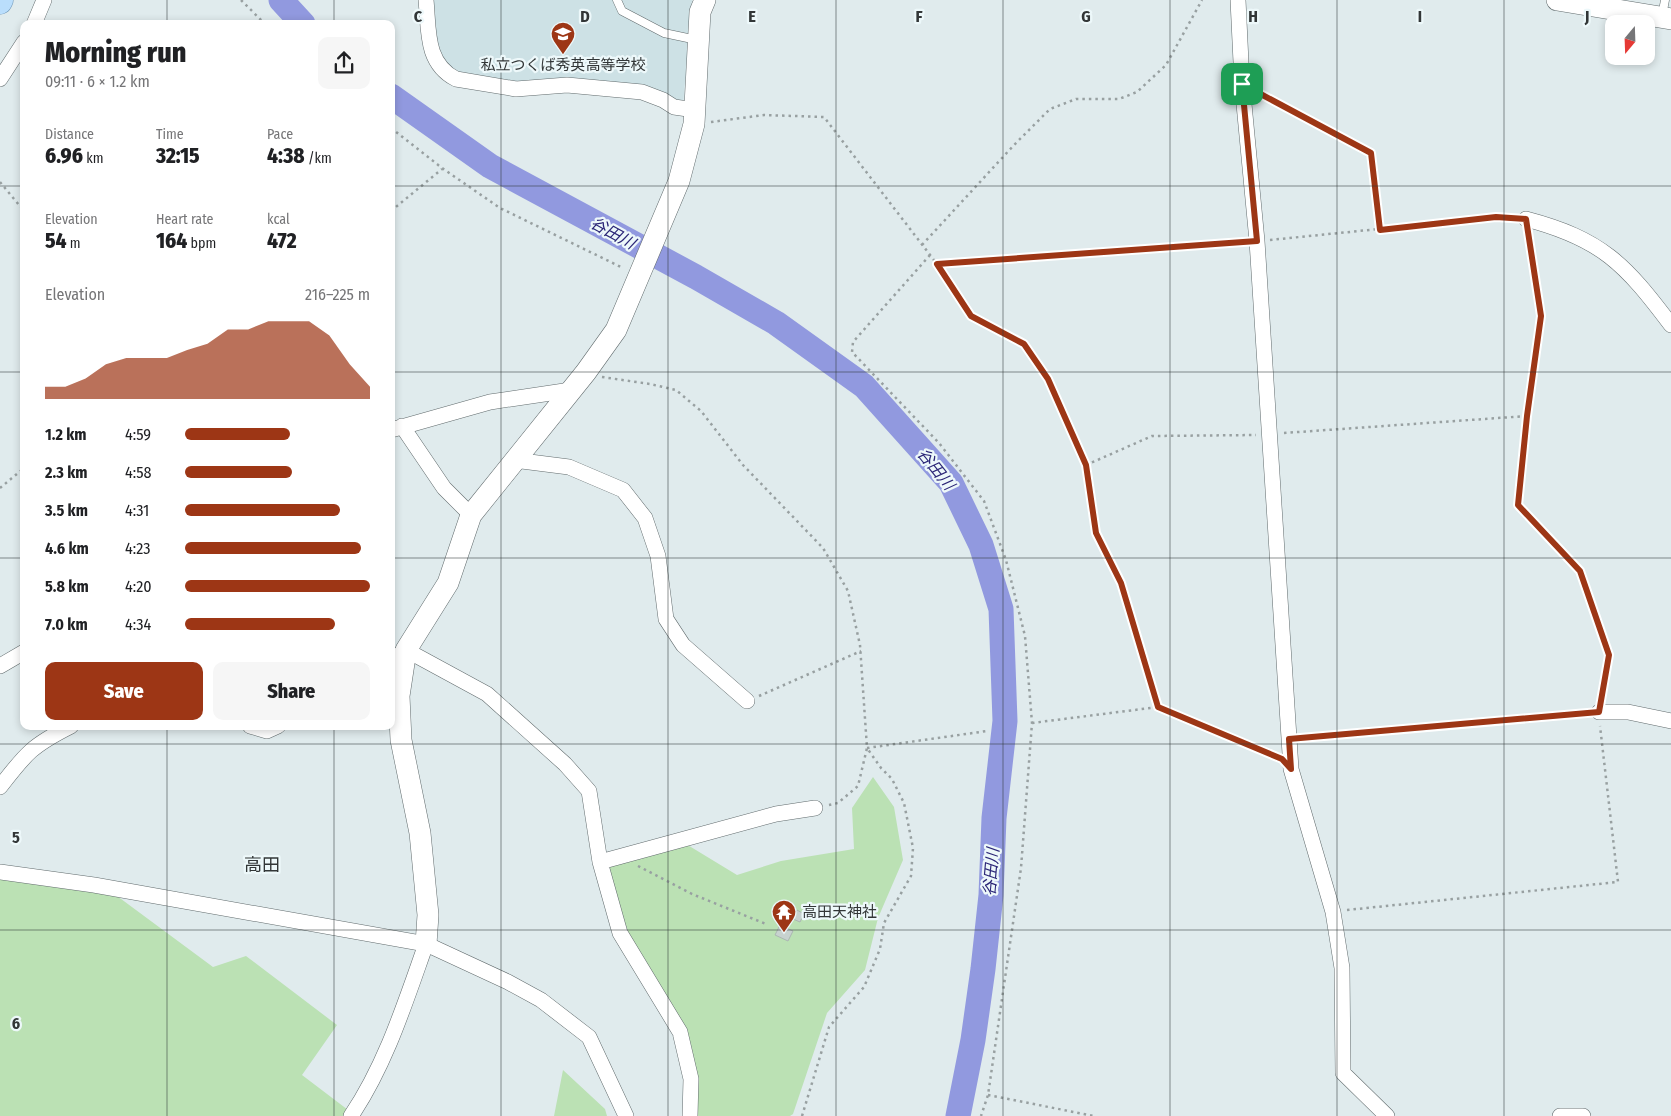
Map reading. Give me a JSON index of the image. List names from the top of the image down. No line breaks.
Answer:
{"districts":["高田"],"water":["谷田川"],"places":{"school or university":["私立つくば秀英高等学校"],"temple":["高田天神社"]},"north":"bottom","page":{"heading":["Morning run","09:11 · 6 × 1.2 km"],"stats":[["Distance","6.96 km"],["Time","32:15"],["Pace","4:38 /km"],["Elevation","54 m"],["Heart rate","164 bpm"],["kcal","472"]],"chart":["Elevation","216–225 m"],"list":[{"name":"1.2 km","note":"4:59"},{"name":"2.3 km","note":"4:58"},{"name":"3.5 km","note":"4:31"},{"name":"4.6 km","note":"4:23"},{"name":"5.8 km","note":"4:20"},{"name":"7.0 km","note":"4:34"}],"buttons":["Save","Share"]},"grid":{"columns":["C","D","E","F","G","H","I","J"],"rows":["5","6"]}}
